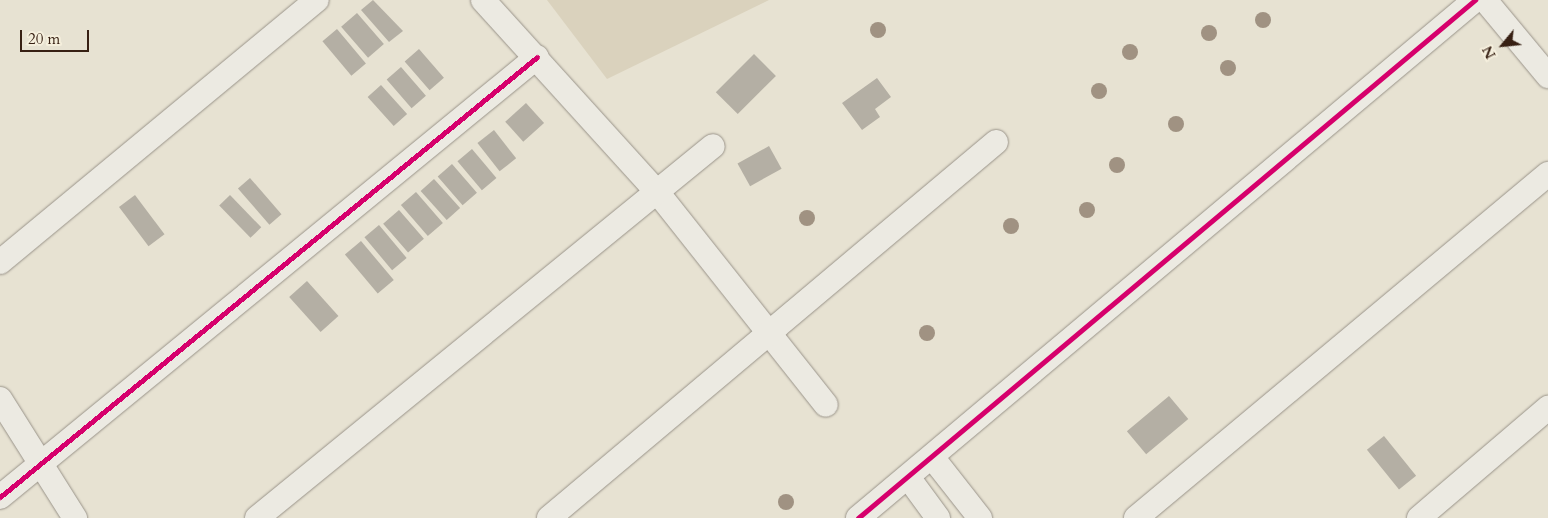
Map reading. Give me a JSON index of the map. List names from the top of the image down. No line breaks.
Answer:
{"scale_bar":"20 m","north":"bottom left"}
